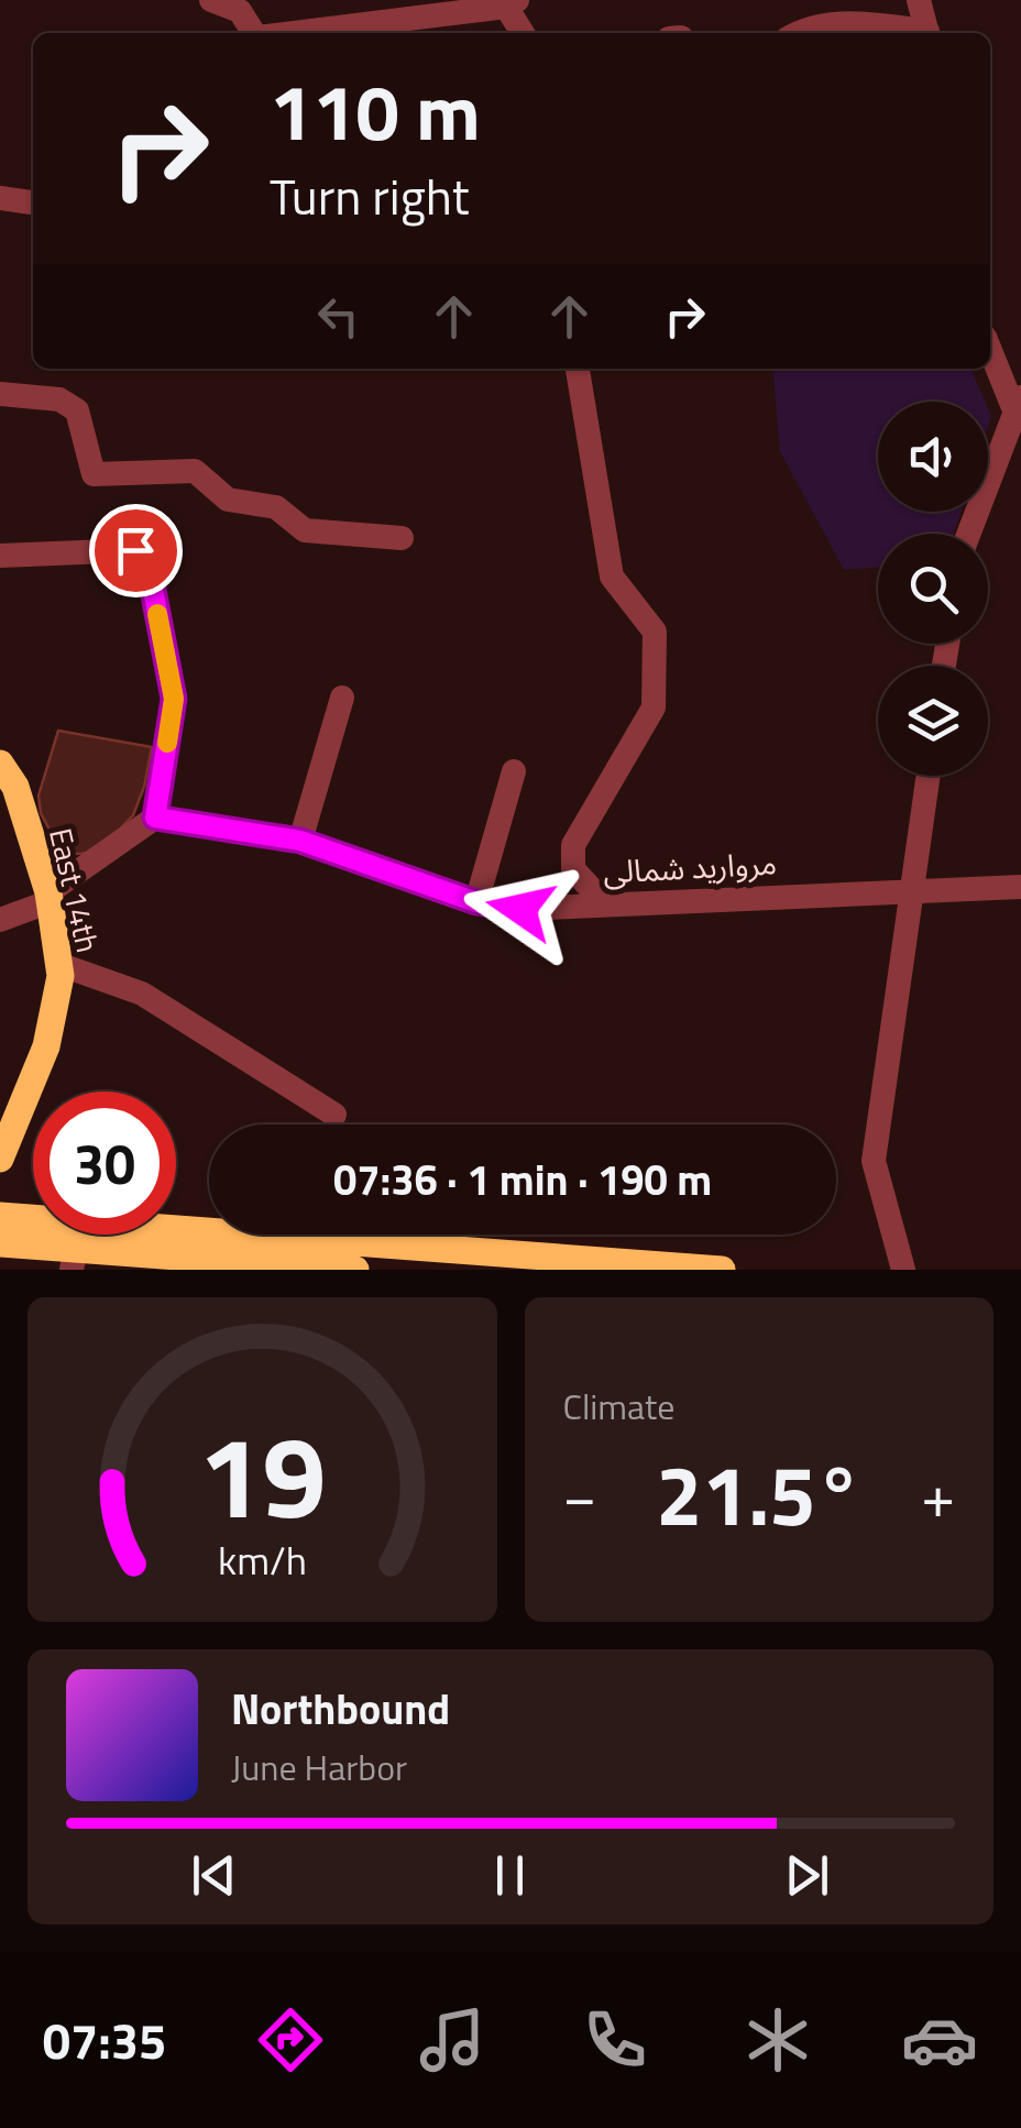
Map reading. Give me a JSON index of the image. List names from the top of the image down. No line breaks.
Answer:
{"streets":{"main road":["East 14th"],"street":["مروارید شمالی"]},"page":{"turn":["110 m","Turn right"],"limit":"30","trip":"07:36 · 1 min · 190 m","tile":"Climate","heat":["−","21.5°","+"],"song":["Northbound","June Harbor"],"tabs":"07:35","gauge":["19","km/h"]}}
